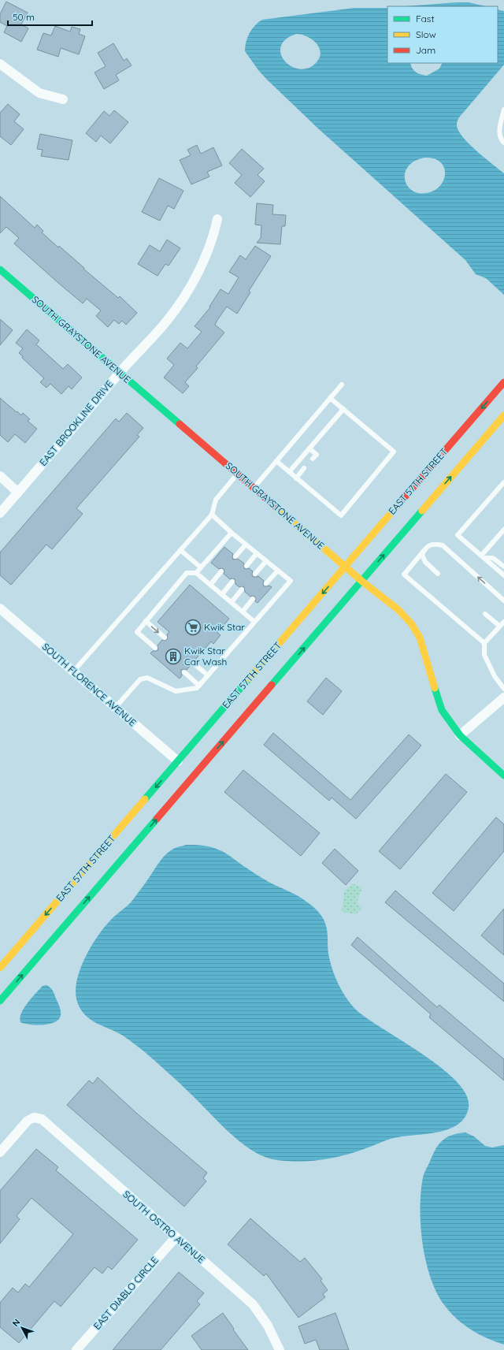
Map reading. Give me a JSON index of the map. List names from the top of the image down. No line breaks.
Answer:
{"streets":{"main road":["SOUTH GRAYSTONE AVENUE","EAST 57TH STREET"],"street":["EAST BROOKLINE DRIVE","SOUTH FLORENCE AVENUE","SOUTH OSTRO AVENUE","EAST DIABLO CIRCLE"]},"crossings":[["SOUTH GRAYSTONE AVENUE","EAST BROOKLINE DRIVE"],["SOUTH GRAYSTONE AVENUE","EAST 57TH STREET"],["EAST 57TH STREET","SOUTH FLORENCE AVENUE"],["SOUTH OSTRO AVENUE","EAST DIABLO CIRCLE"]],"places":{"supermarket":["Kwik Star"],"building":["Kwik Star Car Wash"]},"legend":["Fast","Slow","Jam"],"scale_bar":"50 m","north":"top left"}
